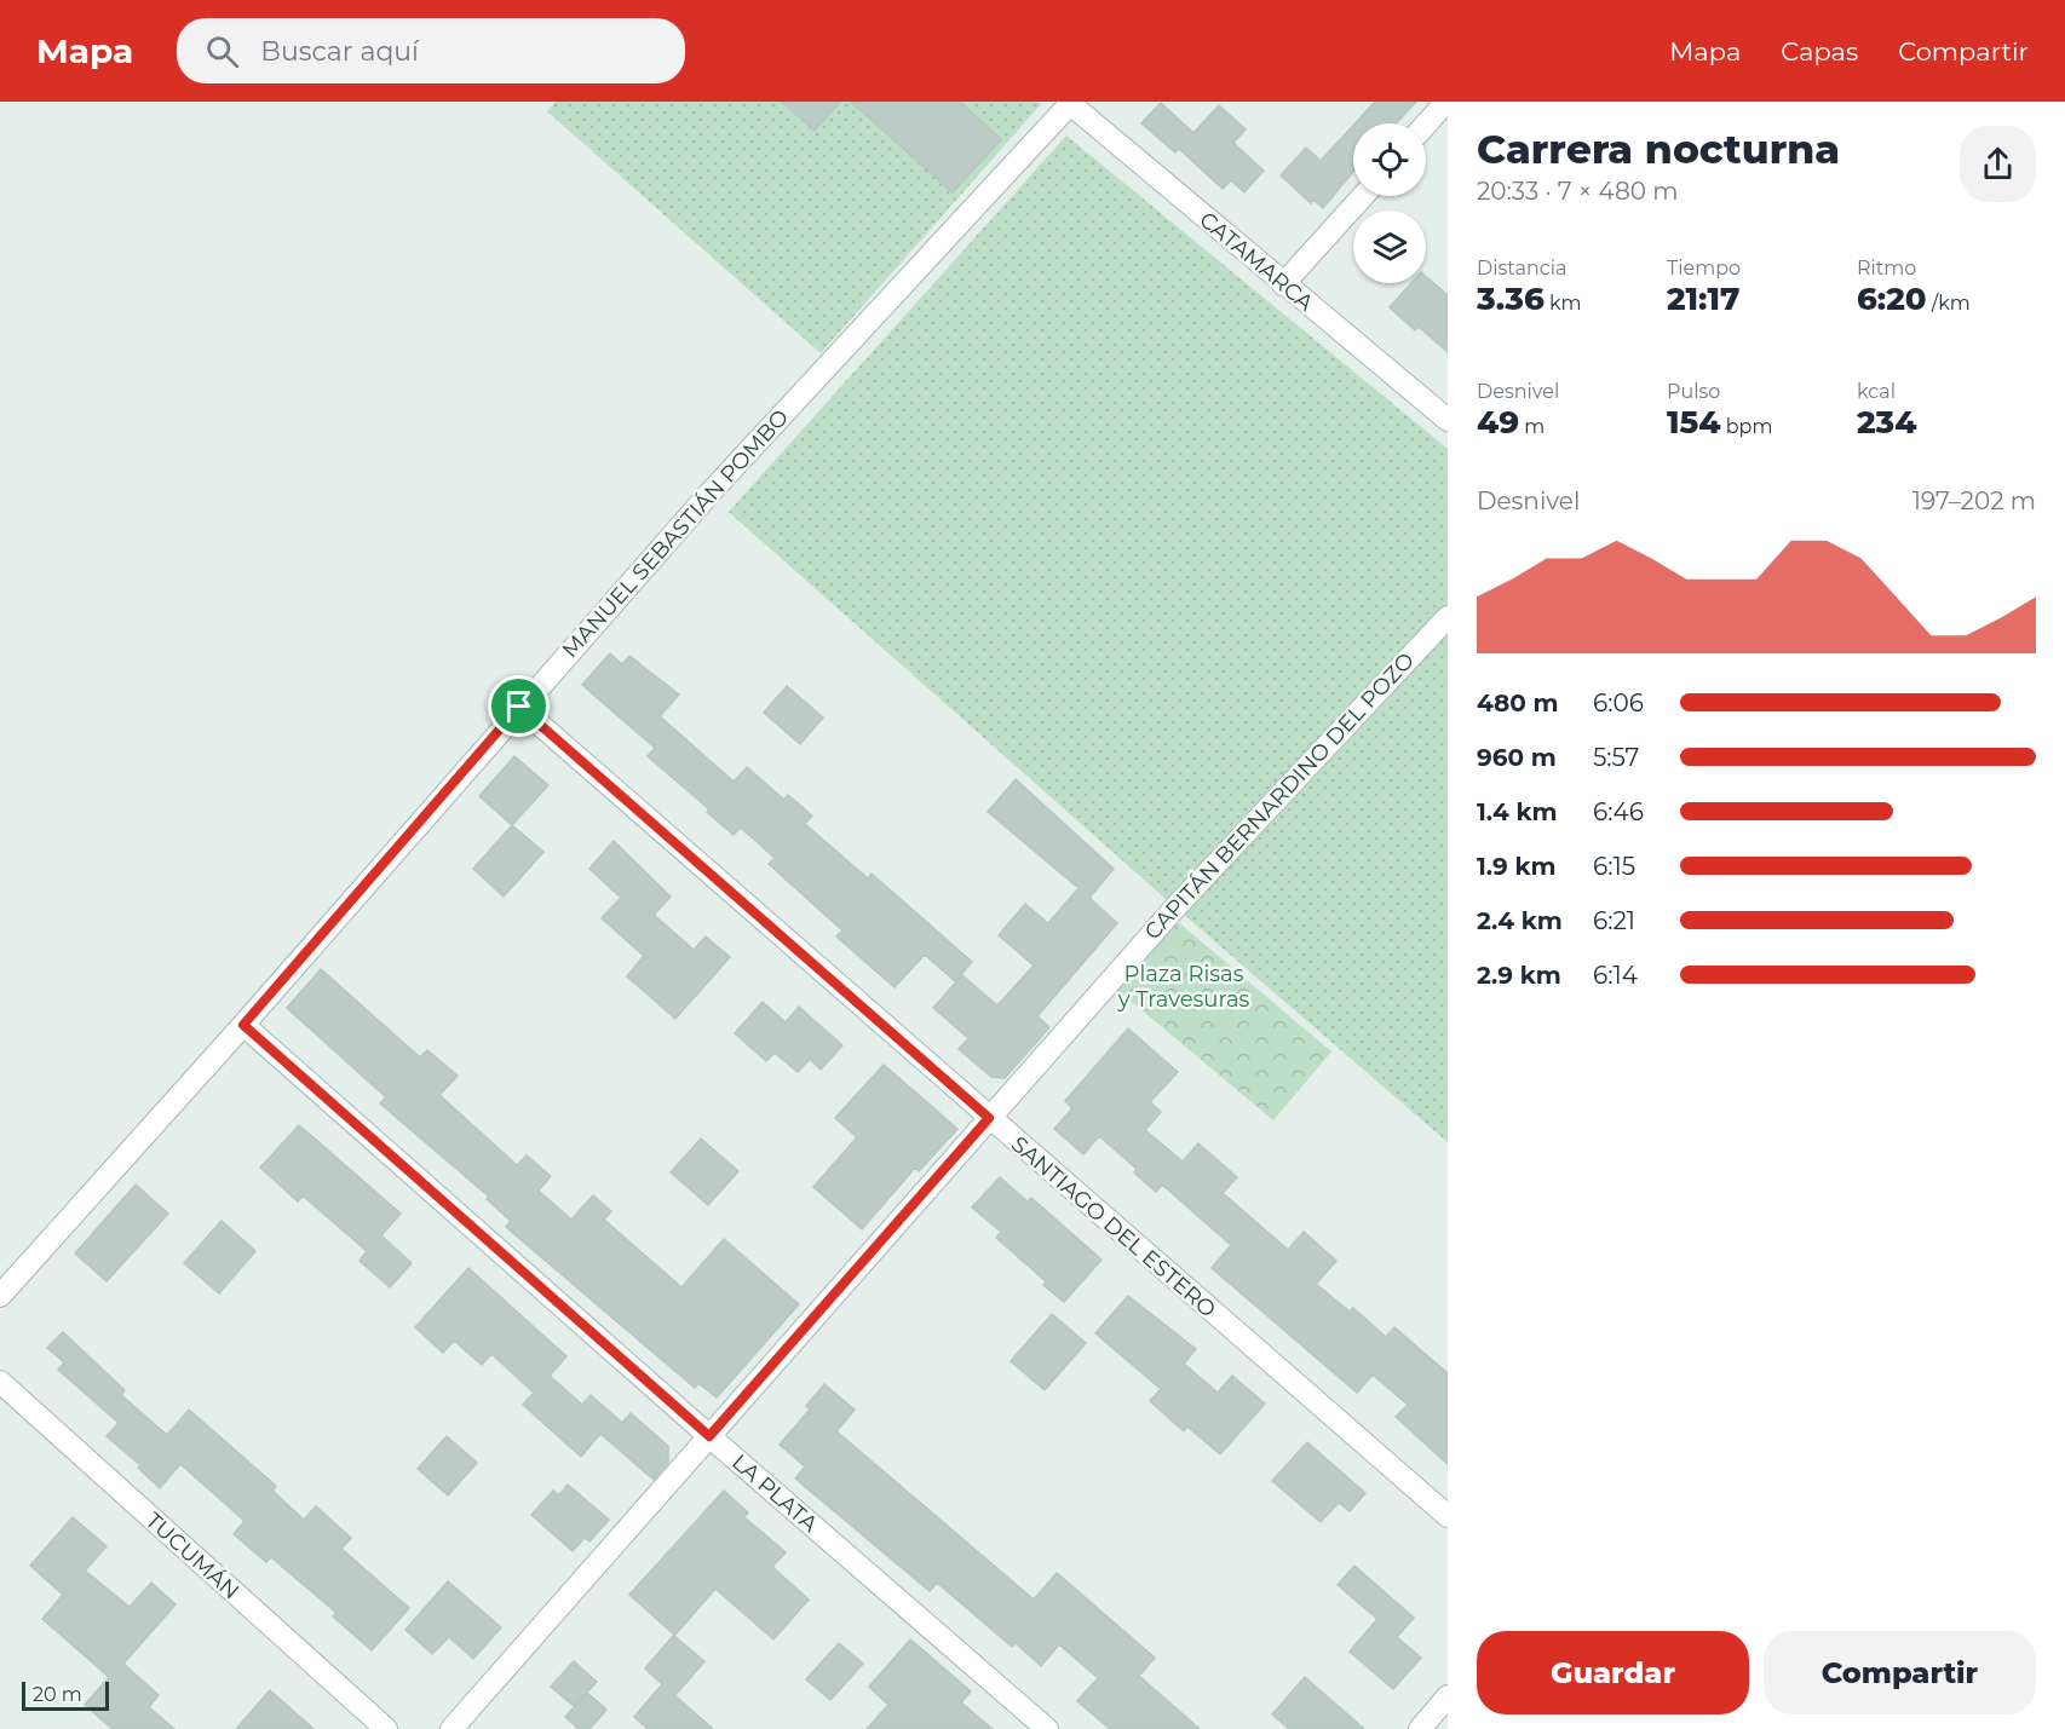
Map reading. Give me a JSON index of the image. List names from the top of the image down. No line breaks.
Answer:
{"streets":{"street":["CATAMARCA","MANUEL SEBASTIÁN POMBO","CAPITÁN BERNARDINO DEL POZO","SANTIAGO DEL ESTERO","LA PLATA","TUCUMÁN"]},"crossings":[["CATAMARCA","MANUEL SEBASTIÁN POMBO"],["MANUEL SEBASTIÁN POMBO","SANTIAGO DEL ESTERO"],["MANUEL SEBASTIÁN POMBO","LA PLATA"],["CAPITÁN BERNARDINO DEL POZO","SANTIAGO DEL ESTERO"],["CAPITÁN BERNARDINO DEL POZO","LA PLATA"]],"parks":["Plaza Risas y Travesuras"],"scale_bar":"20 m","page":{"header":"Mapa","search":"Buscar aquí","nav":["Mapa","Capas","Compartir"],"heading":["Carrera nocturna","20:33 · 7 × 480 m"],"stats":[["Distancia","3.36 km"],["Tiempo","21:17"],["Ritmo","6:20 /km"],["Desnivel","49 m"],["Pulso","154 bpm"],["kcal","234"]],"chart":["Desnivel","197–202 m"],"list":[{"name":"480 m","note":"6:06"},{"name":"960 m","note":"5:57"},{"name":"1.4 km","note":"6:46"},{"name":"1.9 km","note":"6:15"},{"name":"2.4 km","note":"6:21"},{"name":"2.9 km","note":"6:14"}],"buttons":["Guardar","Compartir"],"scale":"20 m"}}
